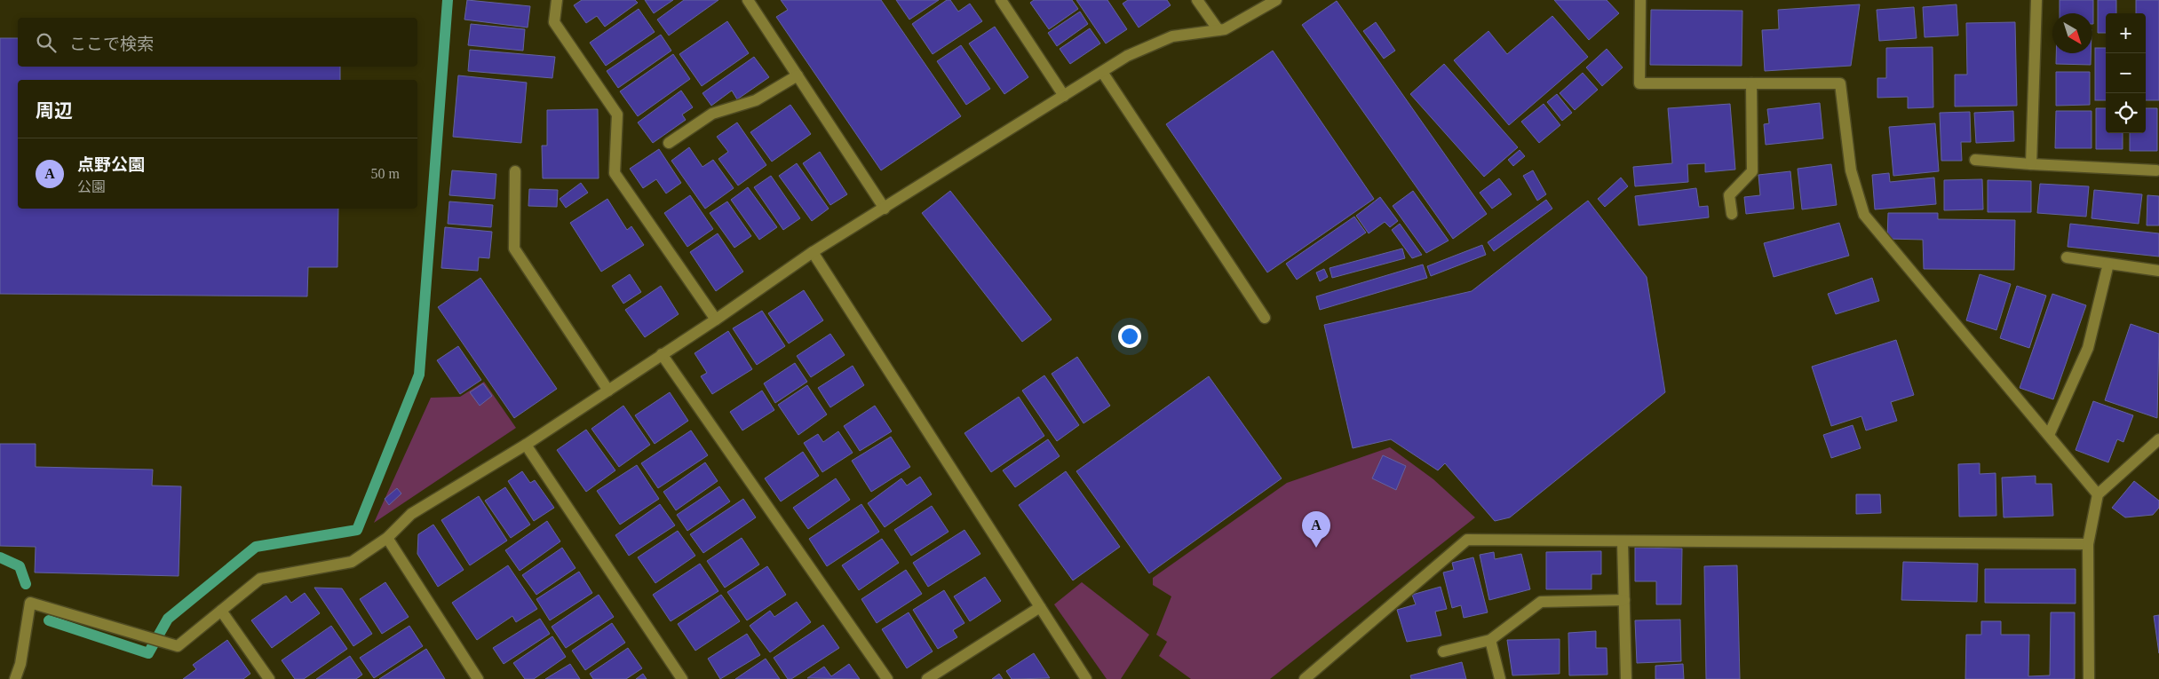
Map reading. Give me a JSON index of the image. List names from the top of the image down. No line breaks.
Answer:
{"north":"bottom right","page":{"map_buttons":["+","−"],"search":"ここで検索","heading":"周辺","list":[{"mark":"A","name":"点野公園","note":"公園","value":"50 m"}],"pins":"A"}}
